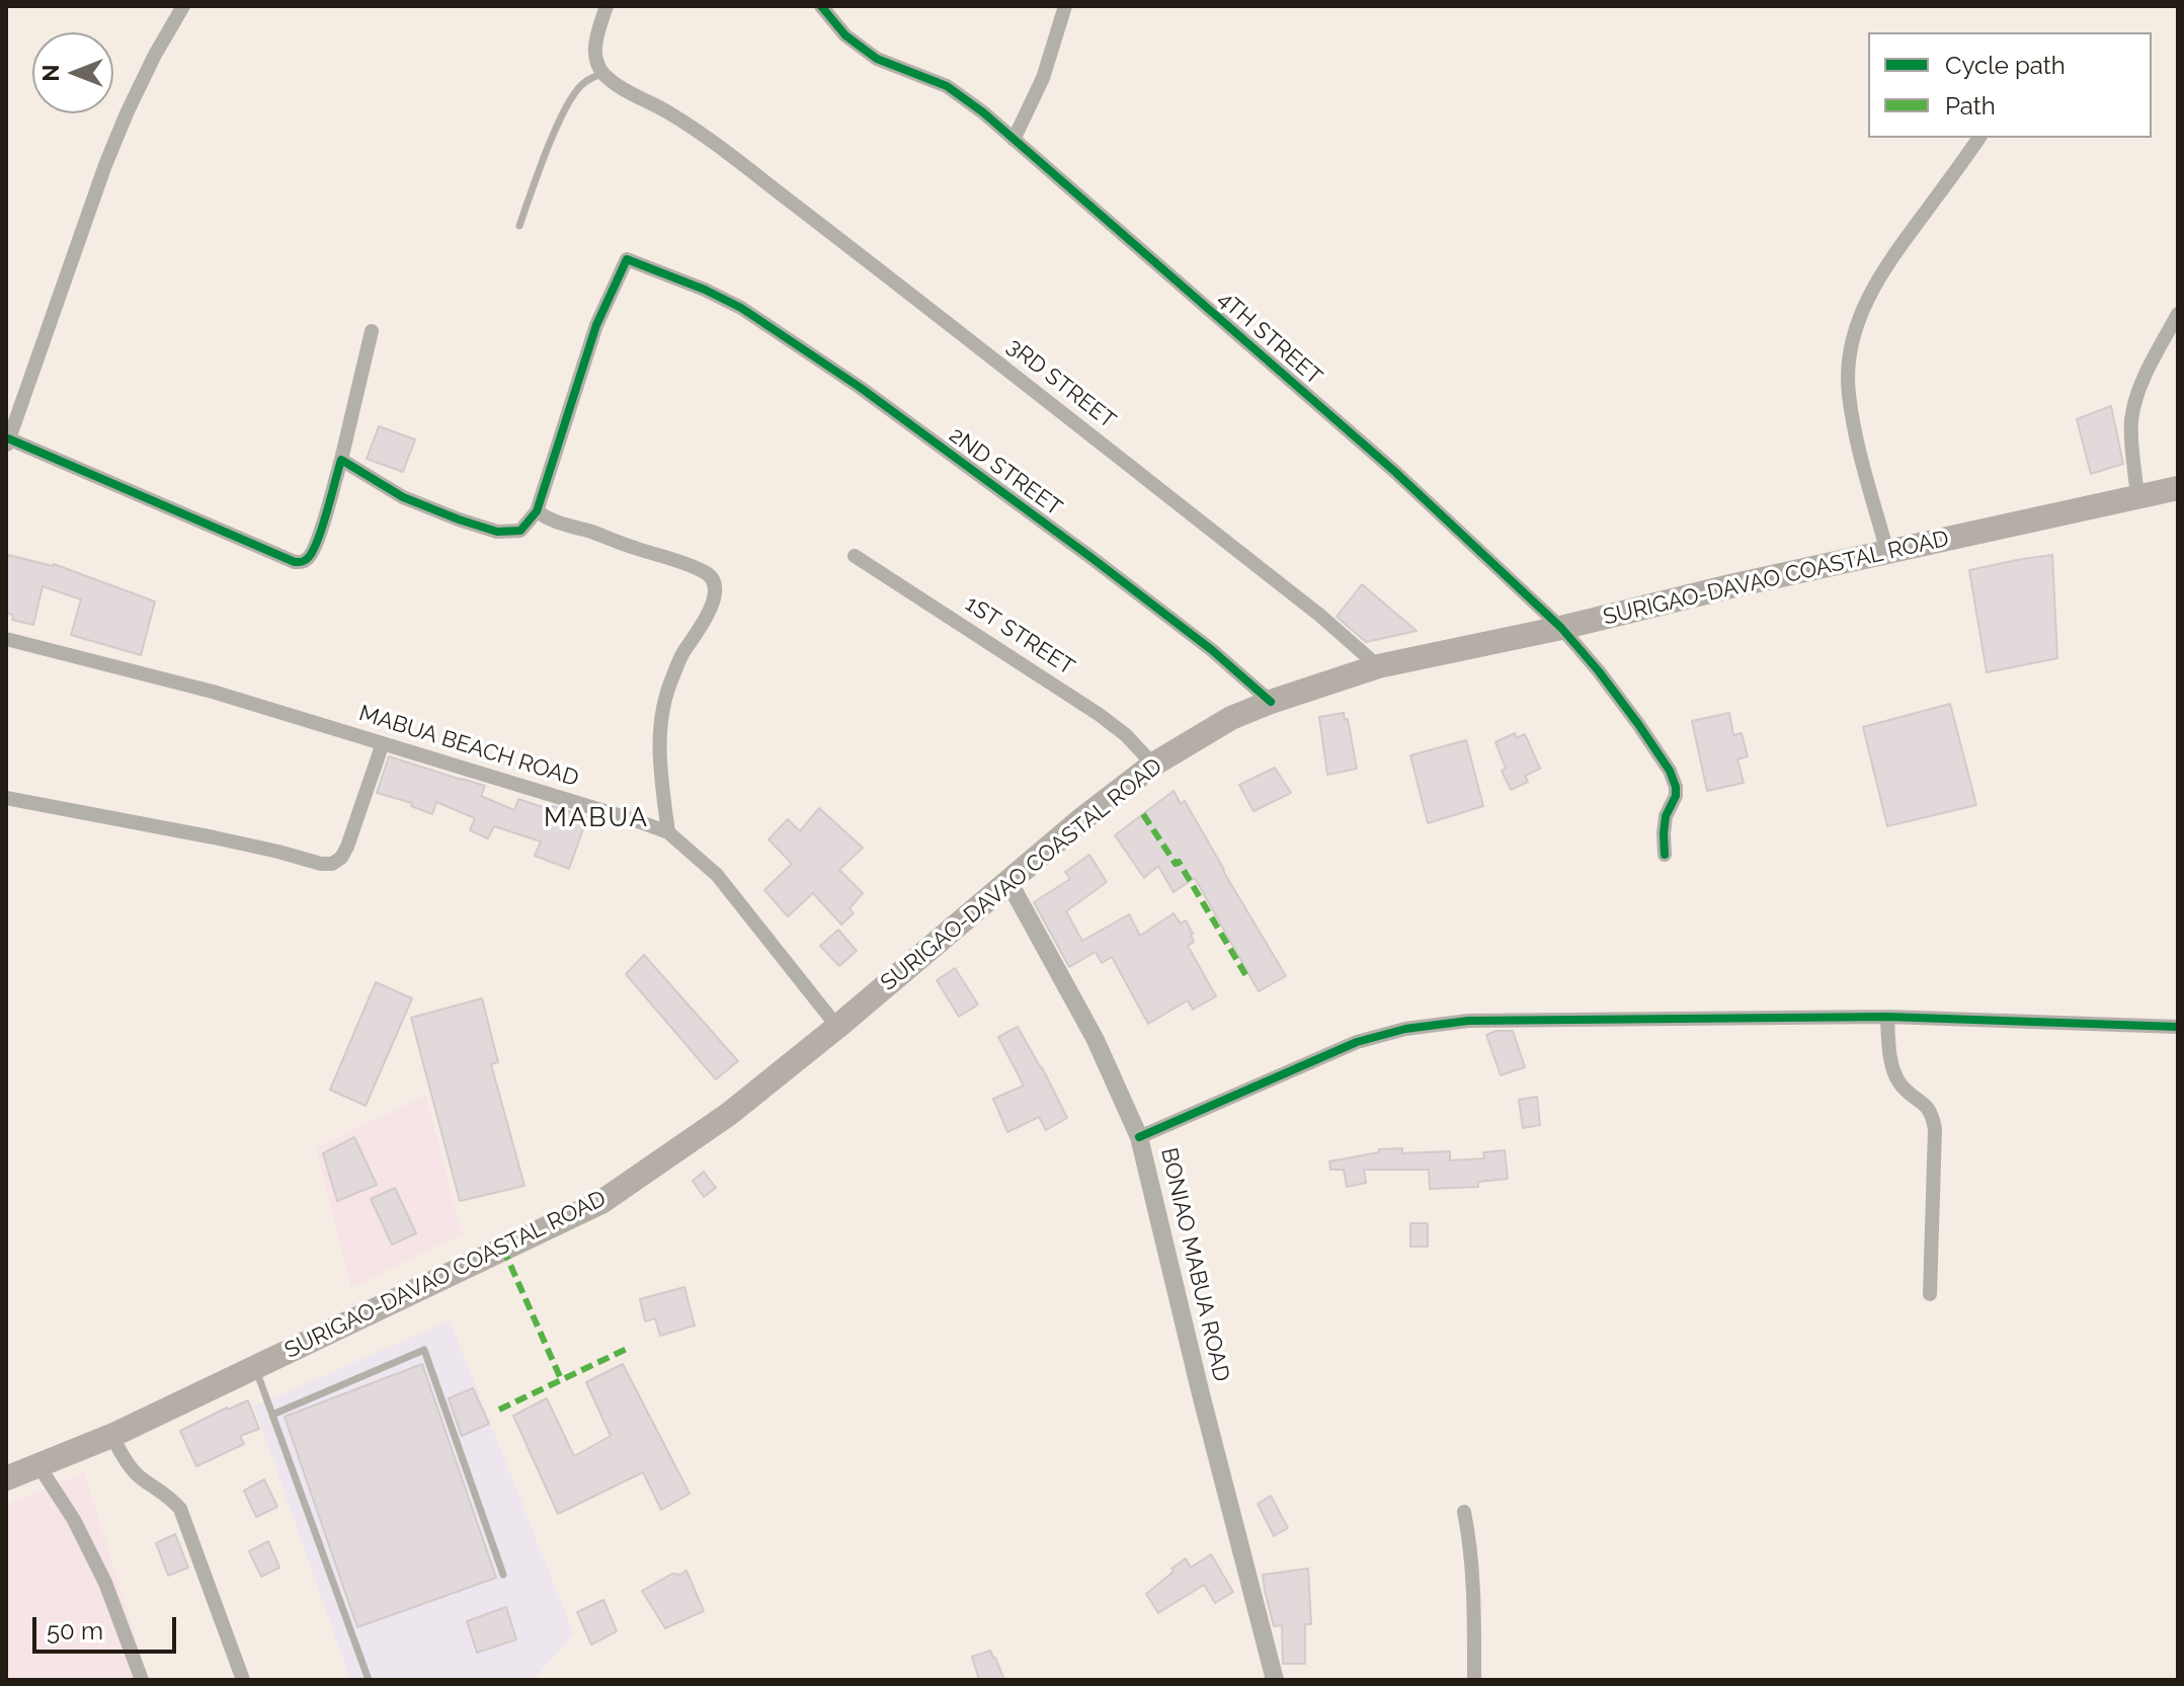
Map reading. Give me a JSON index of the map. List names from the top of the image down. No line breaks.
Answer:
{"streets":{"highway":["SURIGAO-DAVAO COASTAL ROAD"],"street":["4TH STREET","3RD STREET","2ND STREET","1ST STREET","MABUA BEACH ROAD","BONIAO MABUA ROAD"]},"crossings":[["4TH STREET","SURIGAO-DAVAO COASTAL ROAD"],["3RD STREET","SURIGAO-DAVAO COASTAL ROAD"],["2ND STREET","SURIGAO-DAVAO COASTAL ROAD"],["SURIGAO-DAVAO COASTAL ROAD","1ST STREET"],["SURIGAO-DAVAO COASTAL ROAD","MABUA BEACH ROAD"],["SURIGAO-DAVAO COASTAL ROAD","BONIAO MABUA ROAD"]],"districts":["MABUA"],"legend":["Cycle path","Path"],"scale_bar":"50 m","north":"left"}
